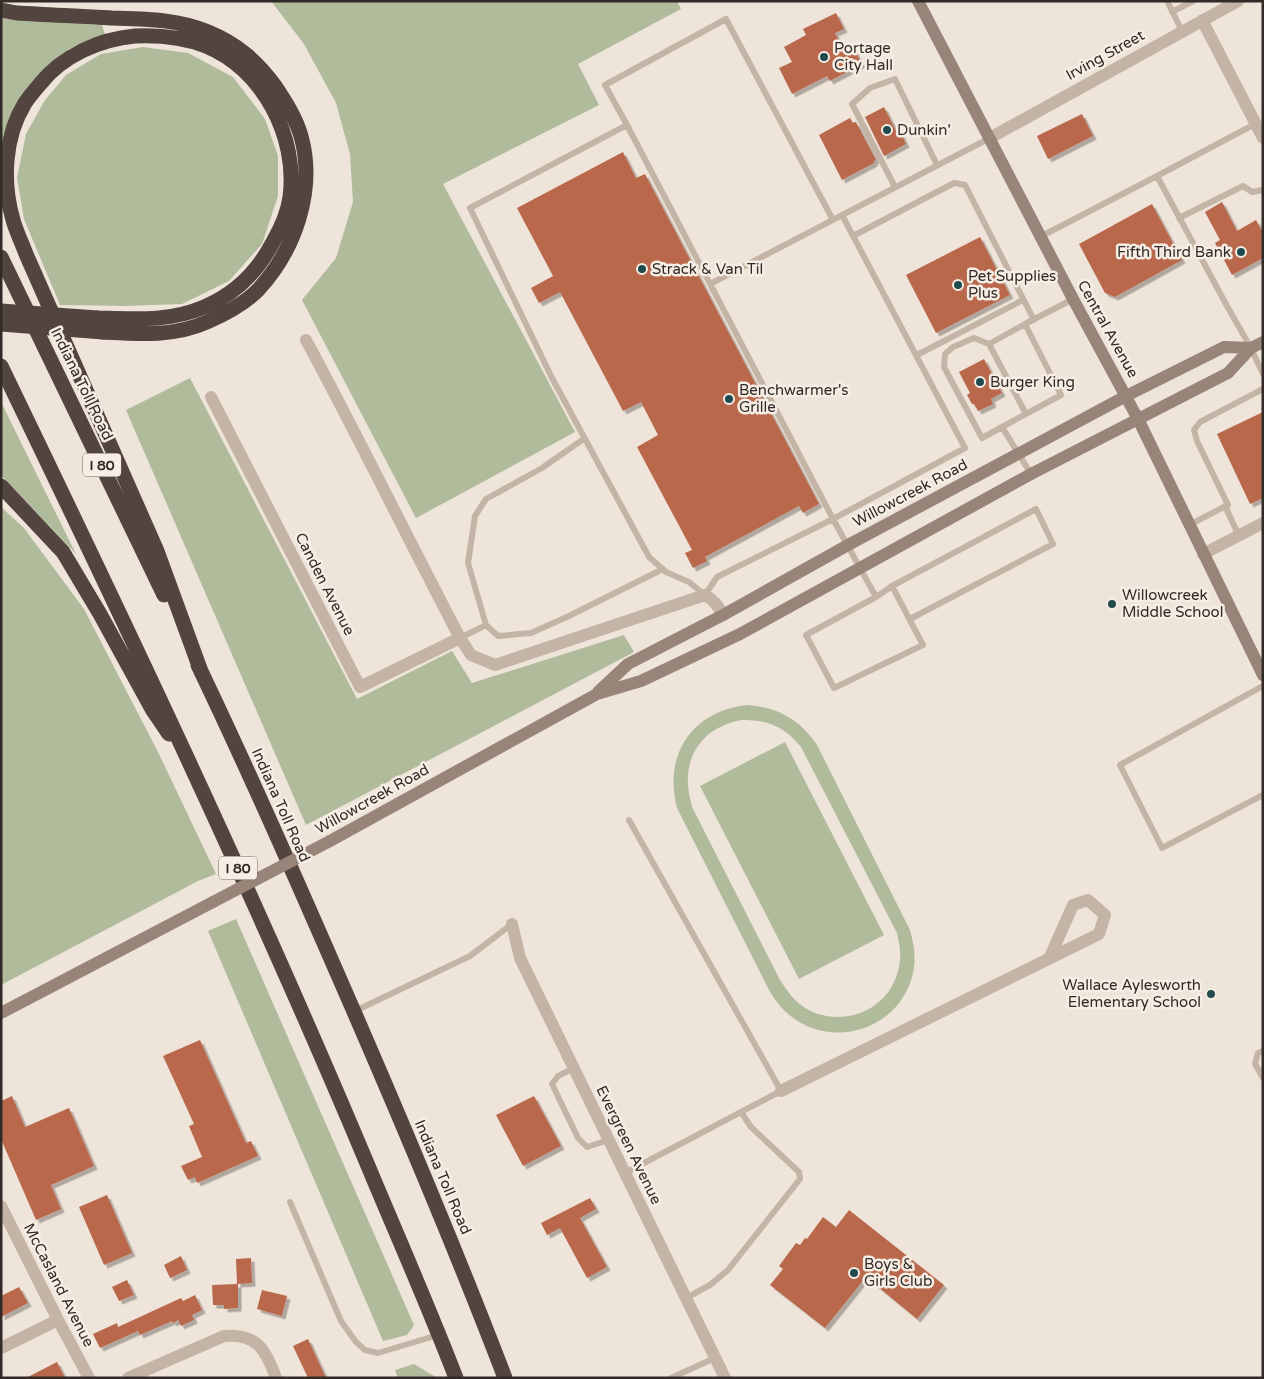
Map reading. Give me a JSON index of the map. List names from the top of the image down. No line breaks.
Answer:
{"streets":{"highway":["Indiana Toll Road","I 80"],"main road":["Central Avenue","Willowcreek Road"],"street":["Irving Street","Canden Avenue","Evergreen Avenue","McCasland Avenue"]},"crossings":[["Irving Street","Central Avenue"],["Central Avenue","Willowcreek Road"]],"places":["Portage City Hall","Dunkin'","Fifth Third Bank","Strack & Van Til","Pet Supplies Plus","Burger King","Benchwarmer's Grille","Willowcreek Middle School","Wallace Aylesworth Elementary School","Boys & Girls Club"]}
